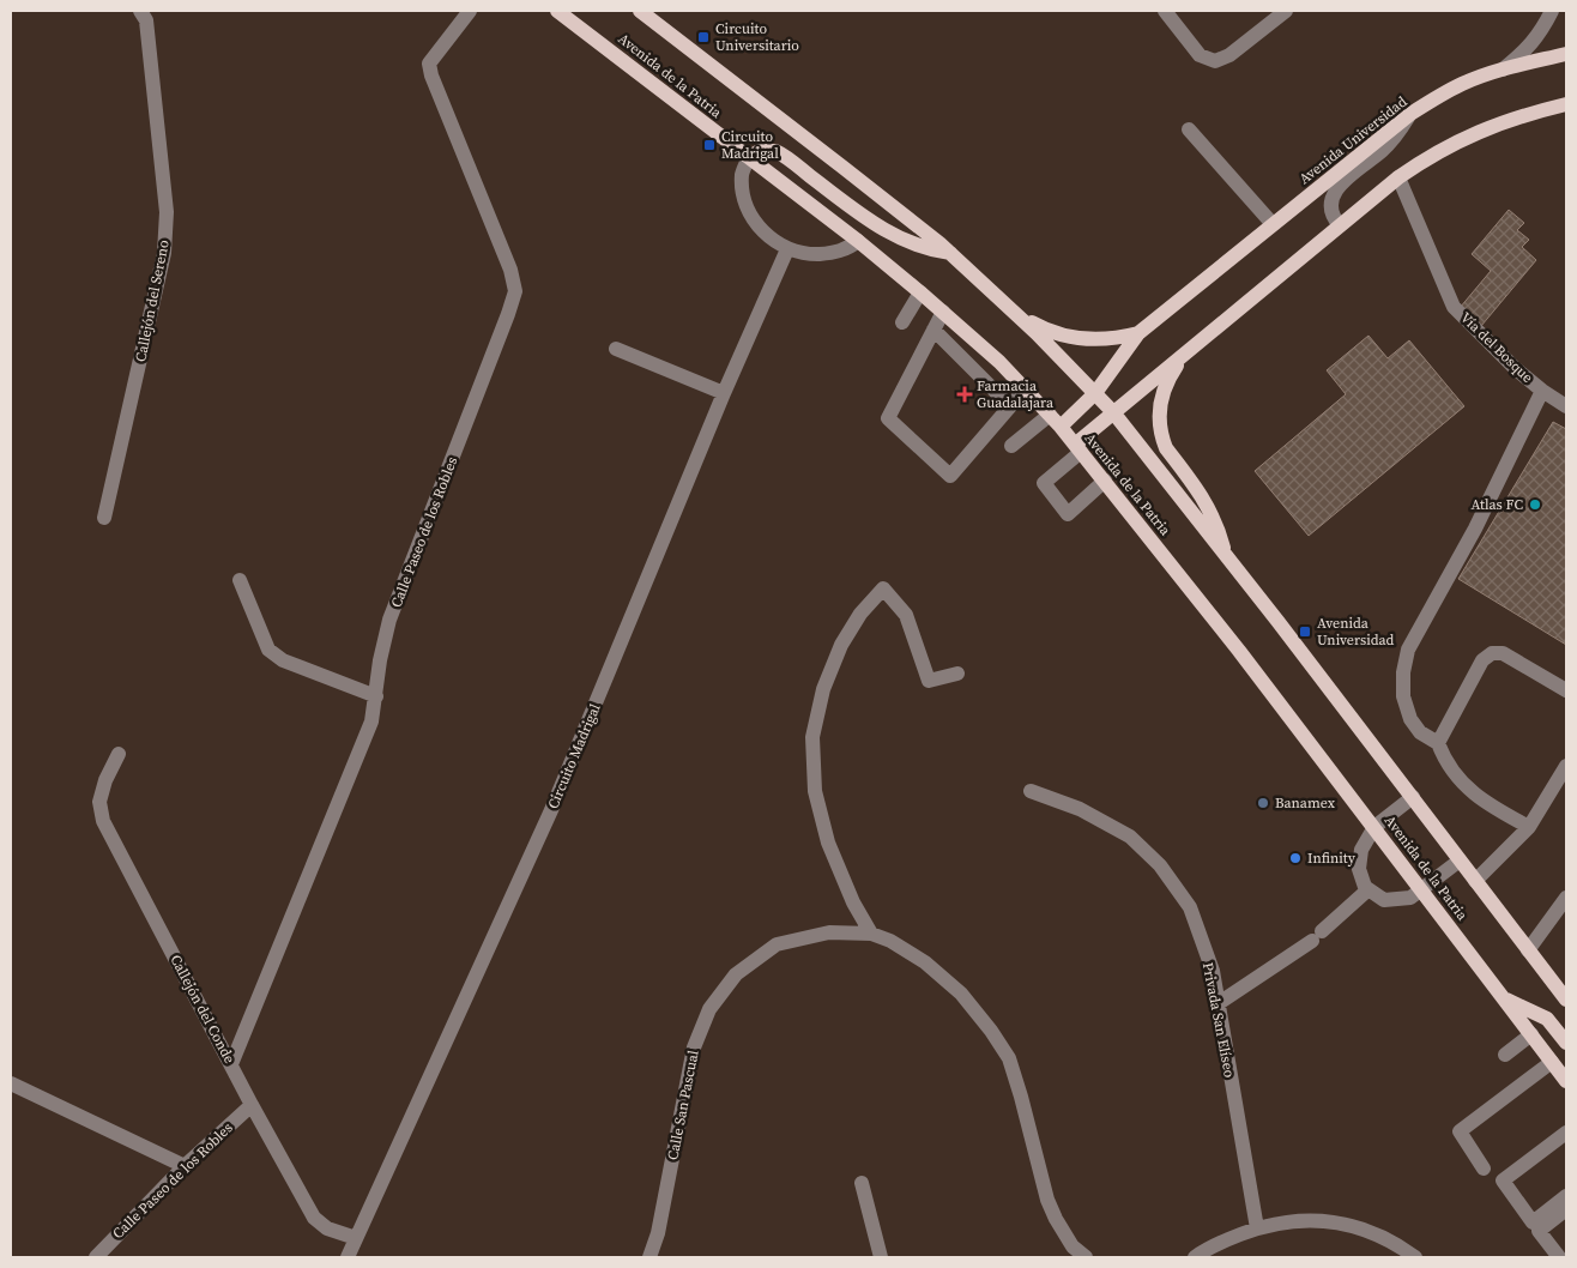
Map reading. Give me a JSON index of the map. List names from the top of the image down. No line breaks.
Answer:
{"streets":{"main road":["Avenida de la Patria","Avenida Universidad"],"street":["Callejón del Sereno","Vía del Bosque","Calle Paseo de los Robles","Circuito Madrigal","Callejón del Conde","Privada San Elíseo","Calle San Pascual"]},"crossings":[["Avenida de la Patria","Avenida Universidad"],["Calle Paseo de los Robles","Callejón del Conde"],["Circuito Madrigal","Callejón del Conde"]],"places":{"transit":["Circuito Universitario","Circuito Madrigal","Avenida Universidad"],"health":["Farmacia Guadalajara"],"other":["Atlas FC","Banamex","Infinity"]}}
